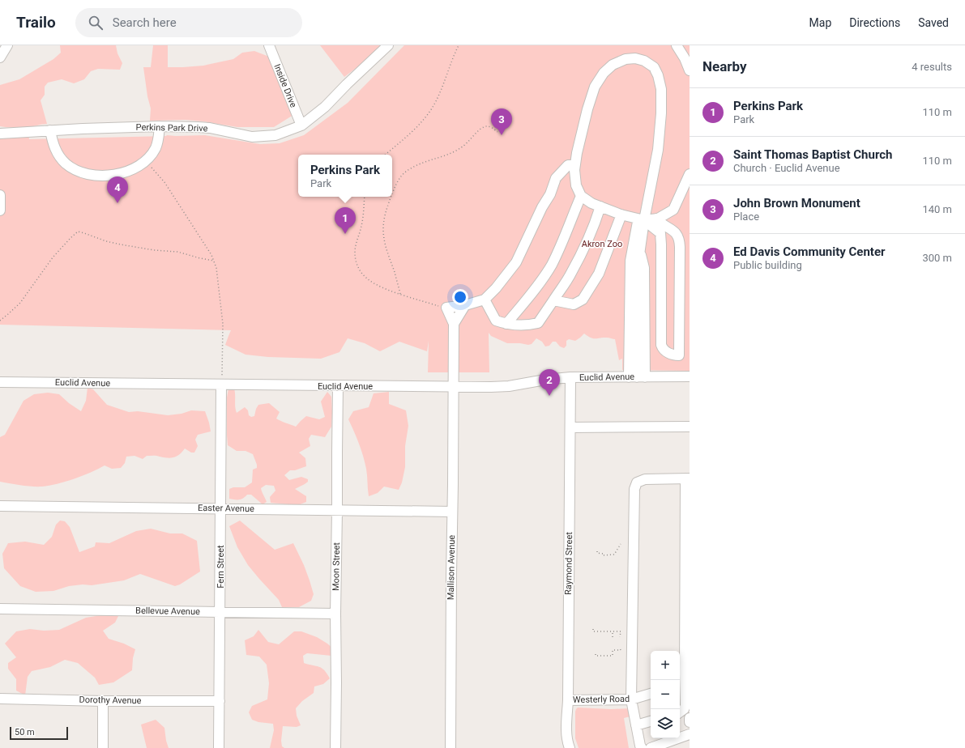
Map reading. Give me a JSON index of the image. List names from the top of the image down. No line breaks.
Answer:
{"streets":{"street":["Inside Drive","Perkins Park Drive","Euclid Avenue","Easter Avenue","Raymond Street","Fern Street","Moon Street","Mallison Avenue","Bellevue Avenue","Westerly Road","Dorothy Avenue"]},"crossings":[["Inside Drive","Perkins Park Drive"],["Euclid Avenue","Raymond Street"],["Euclid Avenue","Fern Street"],["Euclid Avenue","Moon Street"],["Euclid Avenue","Mallison Avenue"],["Easter Avenue","Fern Street"],["Easter Avenue","Moon Street"],["Easter Avenue","Mallison Avenue"],["Raymond Street","Westerly Road"],["Fern Street","Bellevue Avenue"],["Fern Street","Dorothy Avenue"],["Moon Street","Bellevue Avenue"]],"parks":["Akron Zoo"],"scale_bar":"50 m","page":{"header":"Trailo","search":"Search here","nav":["Map","Directions","Saved"],"heading":["Nearby","4 results"],"list":[{"mark":"1","name":"Perkins Park","note":"Park","value":"110 m"},{"mark":"2","name":"Saint Thomas Baptist Church","note":"Church · Euclid Avenue","value":"110 m"},{"mark":"3","name":"John Brown Monument","note":"Place","value":"140 m"},{"mark":"4","name":"Ed Davis Community Center","note":"Public building","value":"300 m"}],"pins":["3","4","1","2"],"popup":["Perkins Park","Park"],"map_buttons":["+","−"],"scale":"50 m"}}
